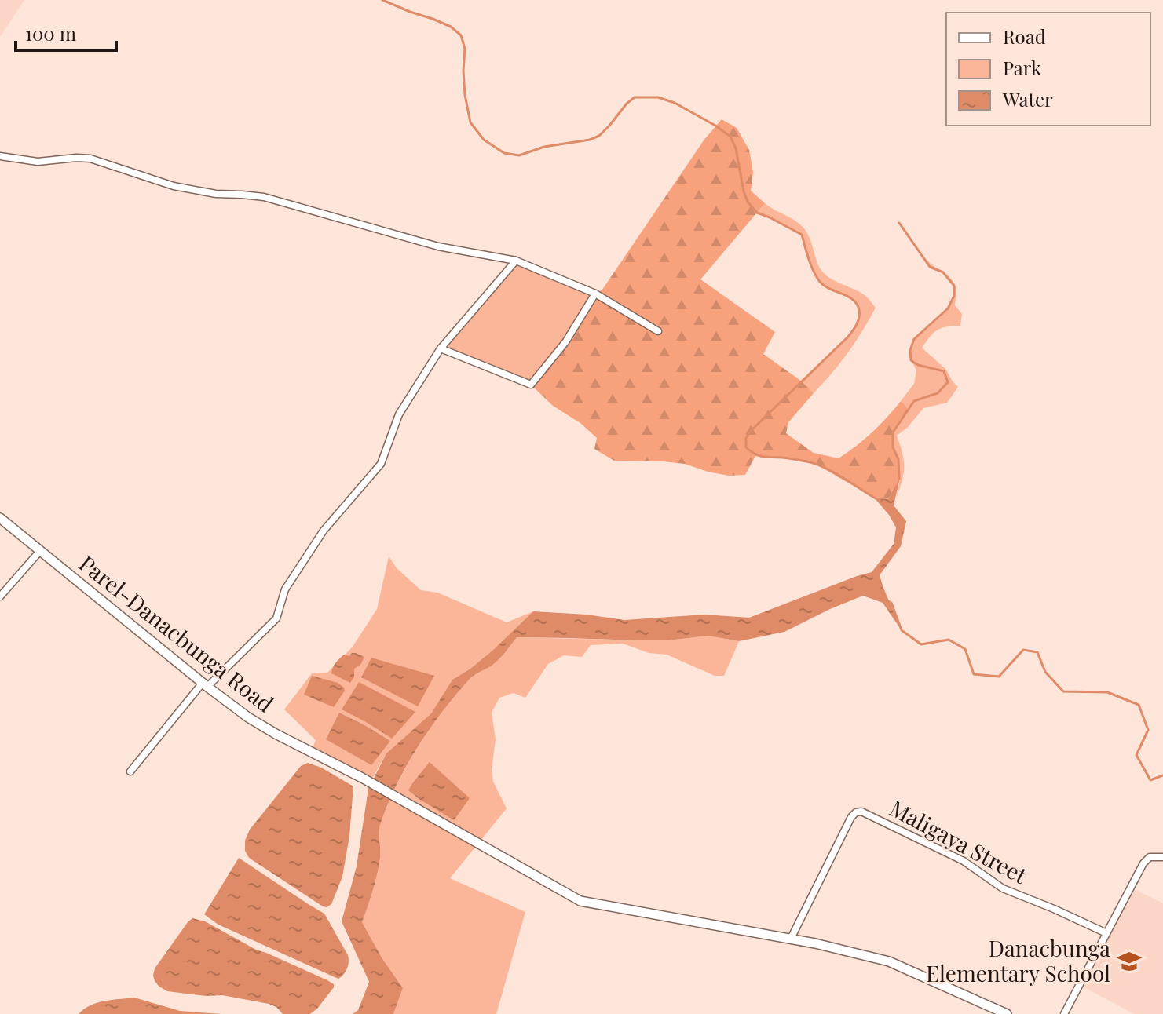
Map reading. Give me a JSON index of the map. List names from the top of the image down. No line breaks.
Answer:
{"streets":{"main road":["Parel-Danacbunga Road"],"street":["Maligaya Street"]},"crossings":[["Parel-Danacbunga Road","Maligaya Street"]],"places":{"school or university":["Danacbunga Elementary School"]},"legend":["Road","Park","Water"],"scale_bar":"100 m"}
